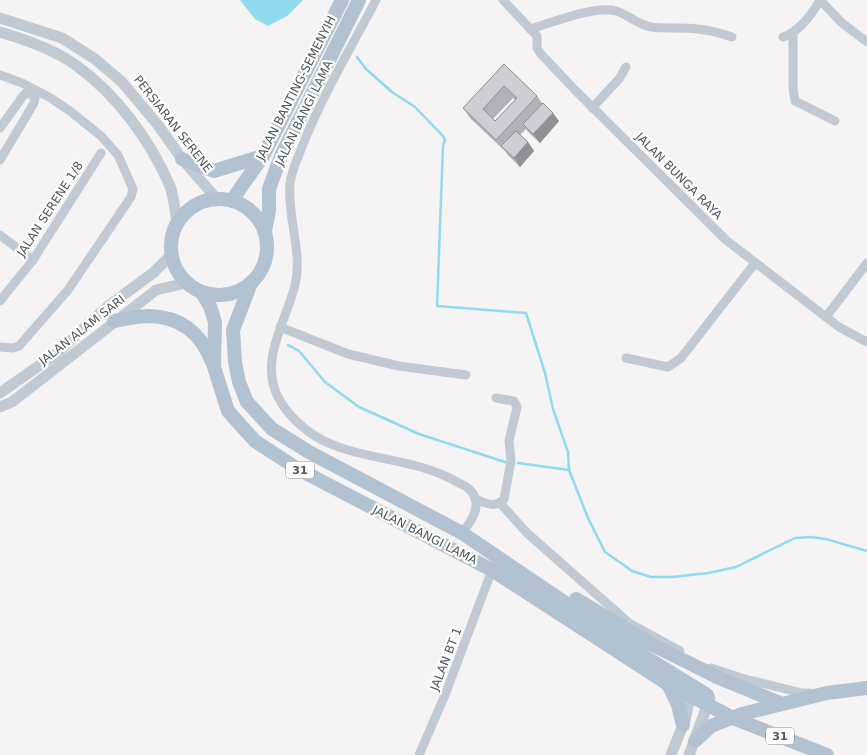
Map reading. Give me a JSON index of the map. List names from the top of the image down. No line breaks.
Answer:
{"streets":{"main road":["JALAN BANTING-SEMENYIH","JALAN BANGI LAMA","31"],"street":["PERSIARAN SERENE","JALAN BUNGA RAYA","JALAN SERENE 1/8","JALAN ALAM SARI","JALAN BT 1"]},"crossings":[["JALAN BANTING-SEMENYIH","JALAN BANGI LAMA"],["JALAN BANTING-SEMENYIH","PERSIARAN SERENE"],["JALAN BANTING-SEMENYIH","JALAN ALAM SARI"],["JALAN BANGI LAMA","PERSIARAN SERENE"],["JALAN BANGI LAMA","JALAN ALAM SARI"],["JALAN BANGI LAMA","JALAN BT 1"],["PERSIARAN SERENE","JALAN ALAM SARI"]]}
